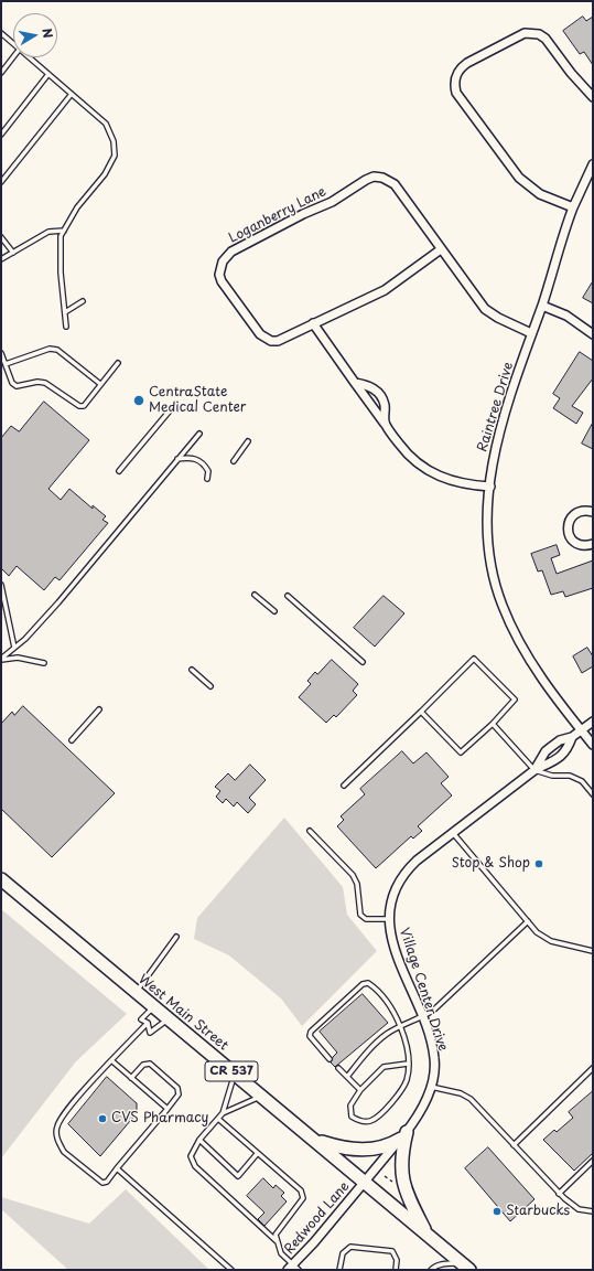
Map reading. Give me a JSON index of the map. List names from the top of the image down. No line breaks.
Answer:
{"streets":{"main road":["West Main Street","CR 537"],"street":["Loganberry Lane","Raintree Drive","Village Center Drive","Redwood Lane"]},"crossings":[["Loganberry Lane","Raintree Drive"],["Raintree Drive","Village Center Drive"],["Village Center Drive","West Main Street"],["Village Center Drive","Redwood Lane"],["West Main Street","Redwood Lane"]],"places":["CentraState Medical Center","Stop & Shop","CVS Pharmacy","Starbucks"],"north":"right"}
